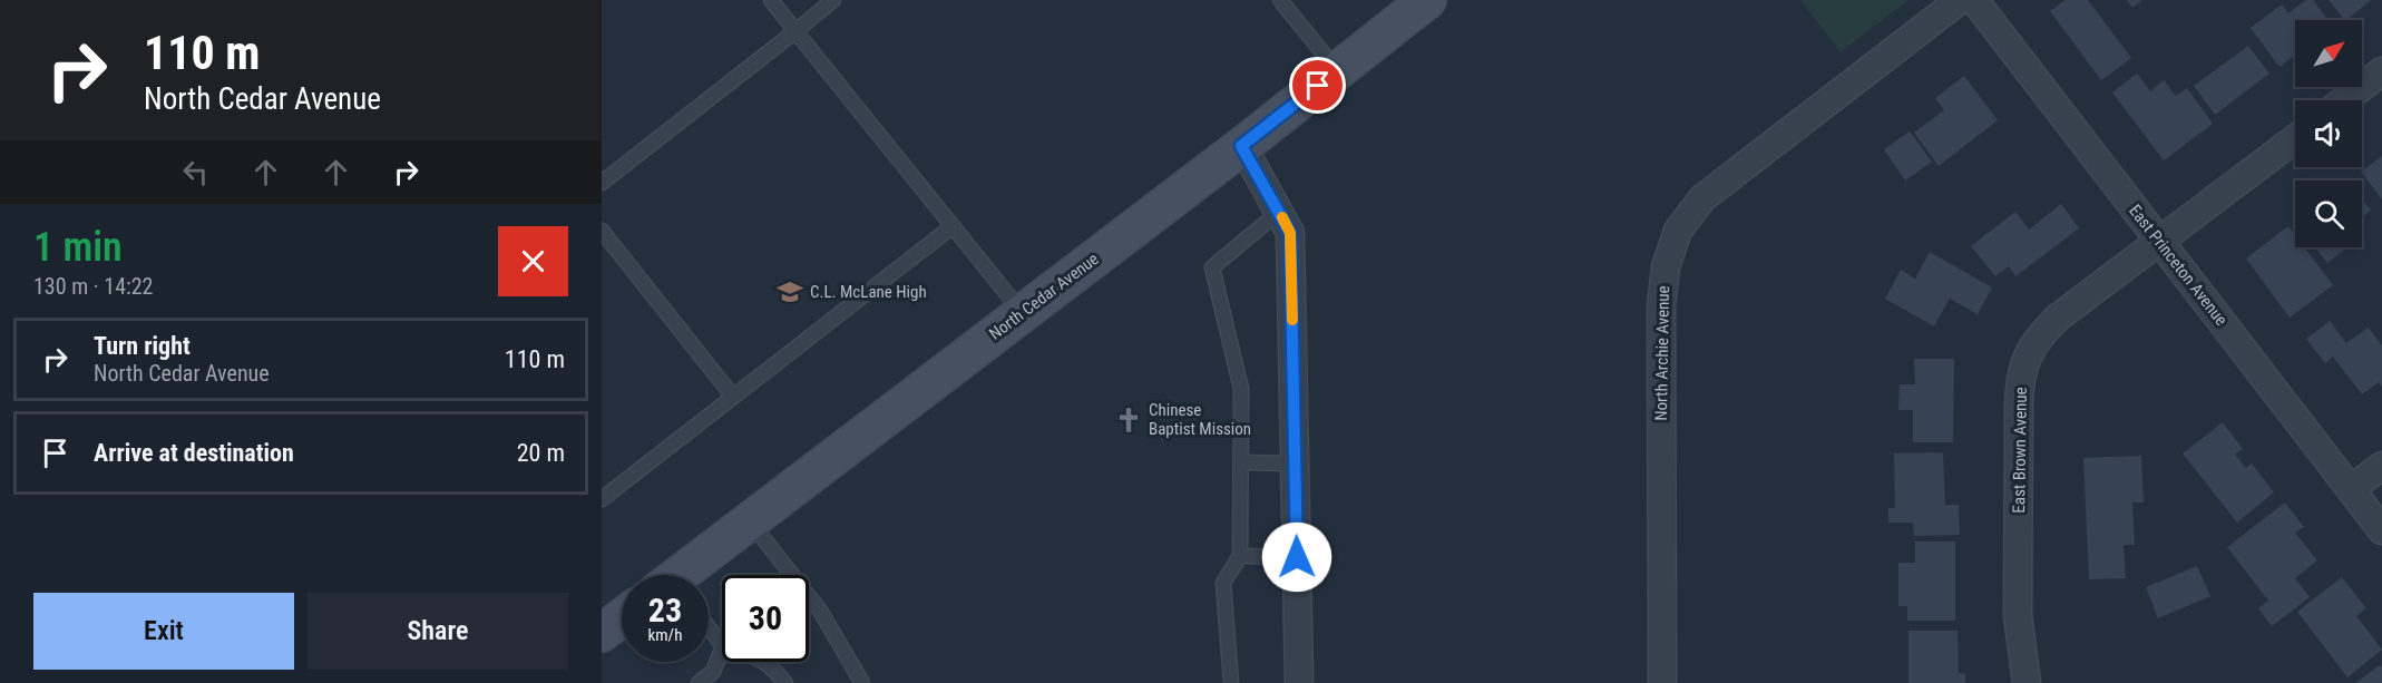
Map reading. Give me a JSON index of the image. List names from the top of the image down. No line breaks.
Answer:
{"streets":{"main road":["North Cedar Avenue"],"street":["East Princeton Avenue","North Archie Avenue","East Brown Avenue"]},"crossings":[["East Princeton Avenue","East Brown Avenue"]],"places":{"school or university":["C.L. McLane High"],"church":["Chinese Baptist Mission"]},"north":"top right","page":{"turn":["110 m","North Cedar Avenue"],"heading":["1 min","130 m · 14:22"],"list":[{"name":"Turn right","note":"North Cedar Avenue","value":"110 m"},{"name":"Arrive at destination","value":"20 m"}],"speed":"23 km/h","limit":"30","buttons":["Exit","Share"]}}
